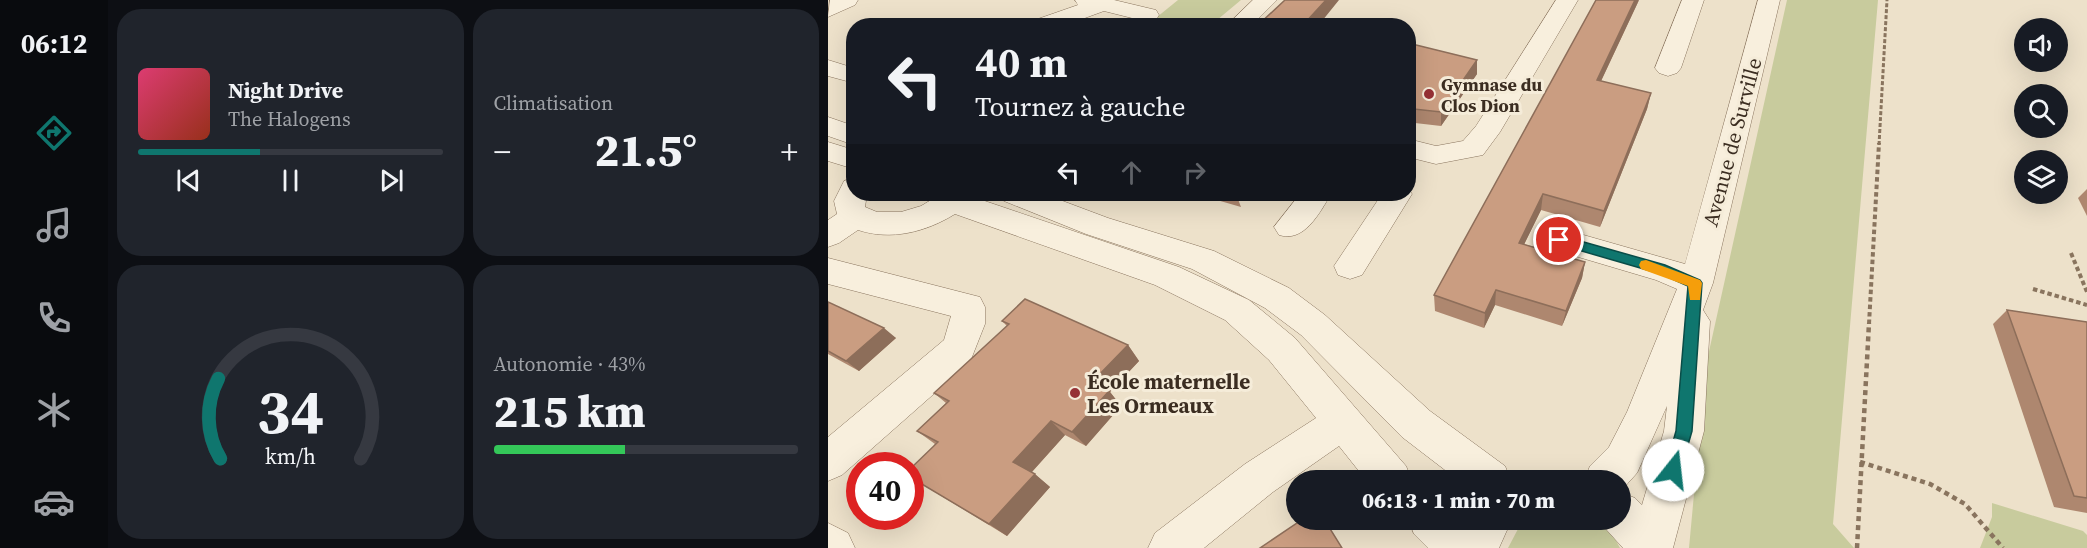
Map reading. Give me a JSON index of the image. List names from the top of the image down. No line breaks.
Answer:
{"streets":{"street":["Avenue de Surville"]},"places":["Gymnase du Clos Dion","École maternelle Les Ormeaux"],"page":{"tabs":"06:12","tile":["Climatisation",["Autonomie · 43%","215 km"]],"turn":["40 m","Tournez à gauche"],"song":["Night Drive","The Halogens"],"heat":["−","21.5°","+"],"limit":"40","trip":"06:13 · 1 min · 70 m","gauge":["34","km/h"]}}
